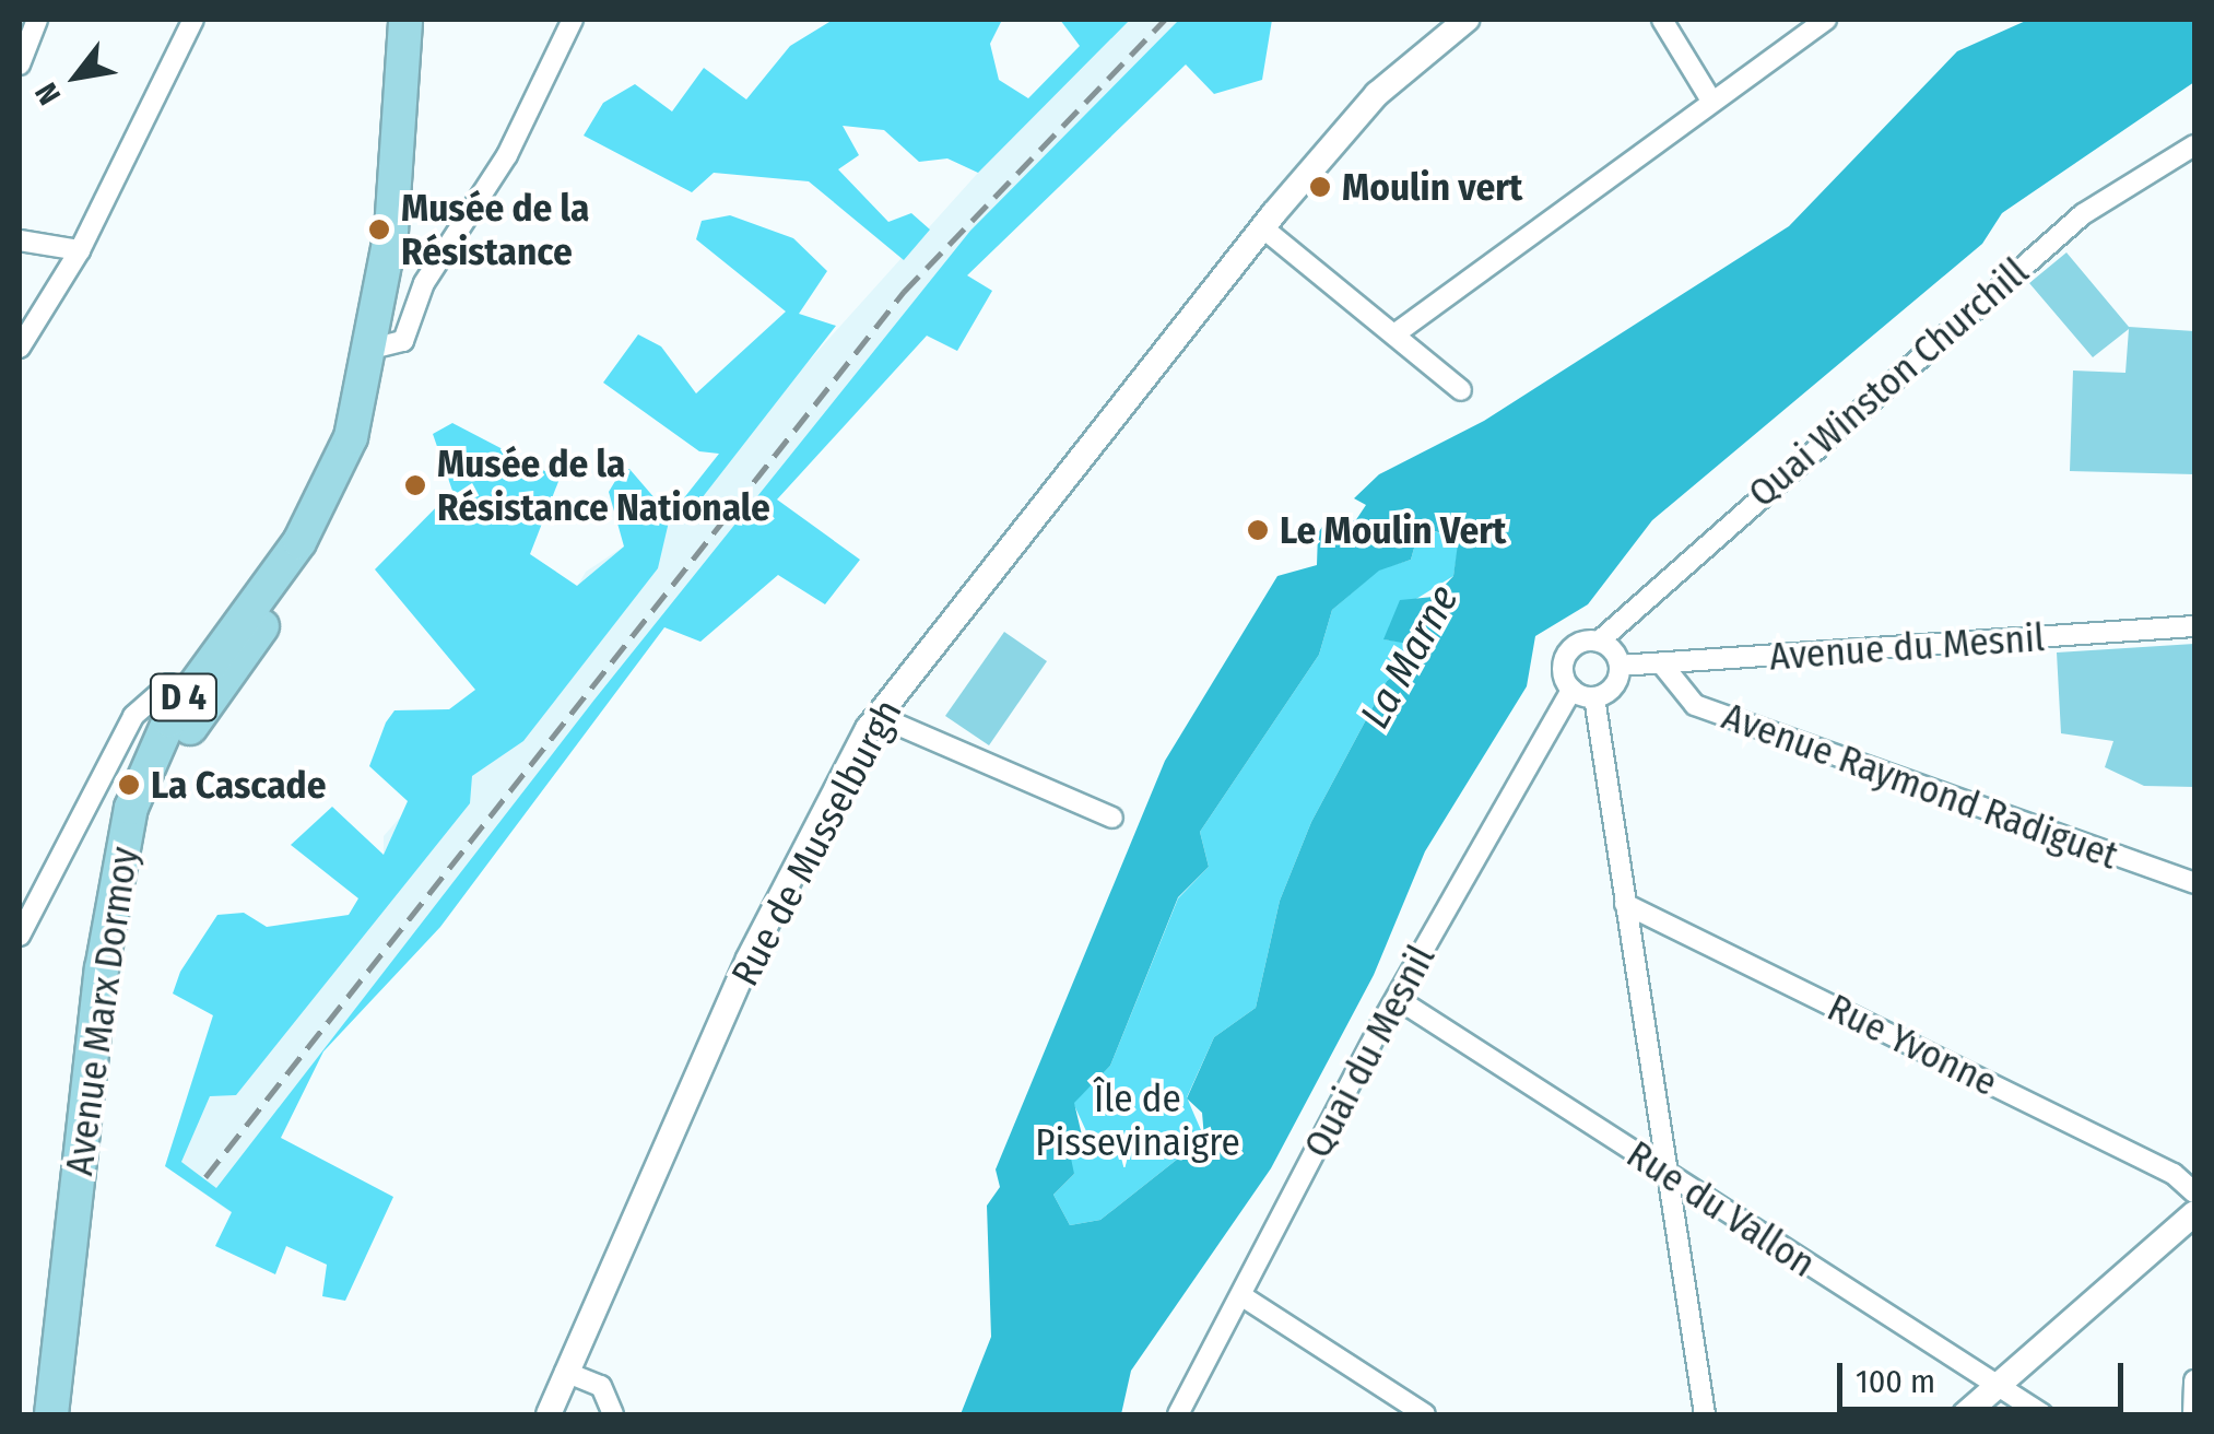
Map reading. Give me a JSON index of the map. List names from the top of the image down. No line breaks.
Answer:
{"streets":{"main road":["D 4","Avenue Marx Dormoy"],"street":["Quai Winston Churchill","Avenue du Mesnil","Avenue Raymond Radiguet","Rue de Musselburgh","Rue Yvonne","Quai du Mesnil","Rue du Vallon"]},"crossings":[["Quai Winston Churchill","Avenue du Mesnil"],["Quai Winston Churchill","Quai du Mesnil"],["Avenue du Mesnil","Avenue Raymond Radiguet"],["Avenue du Mesnil","Quai du Mesnil"],["Quai du Mesnil","Rue du Vallon"]],"water":["La Marne"],"parks":["Île de Pissevinaigre"],"places":["Moulin vert","Musée de la Résistance","Musée de la Résistance Nationale","Le Moulin Vert","La Cascade"],"scale_bar":"100 m","north":"bottom left"}
